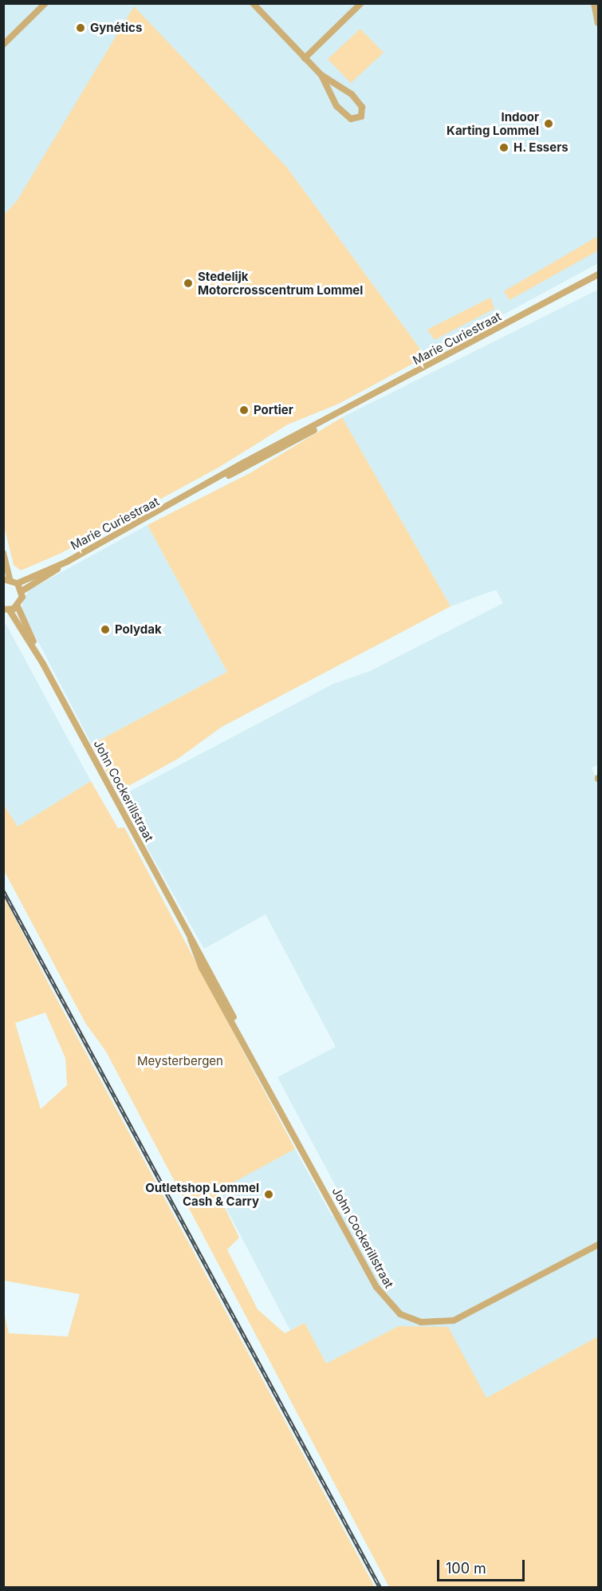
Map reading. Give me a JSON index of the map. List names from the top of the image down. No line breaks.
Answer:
{"streets":{"street":["Marie Curiestraat","John Cockerillstraat"]},"parks":["Meysterbergen"],"places":["Gynétics","Indoor Karting Lommel","H. Essers","Stedelijk Motorcrosscentrum Lommel","Portier","Polydak","Outletshop Lommel Cash & Carry"],"scale_bar":"100 m"}
